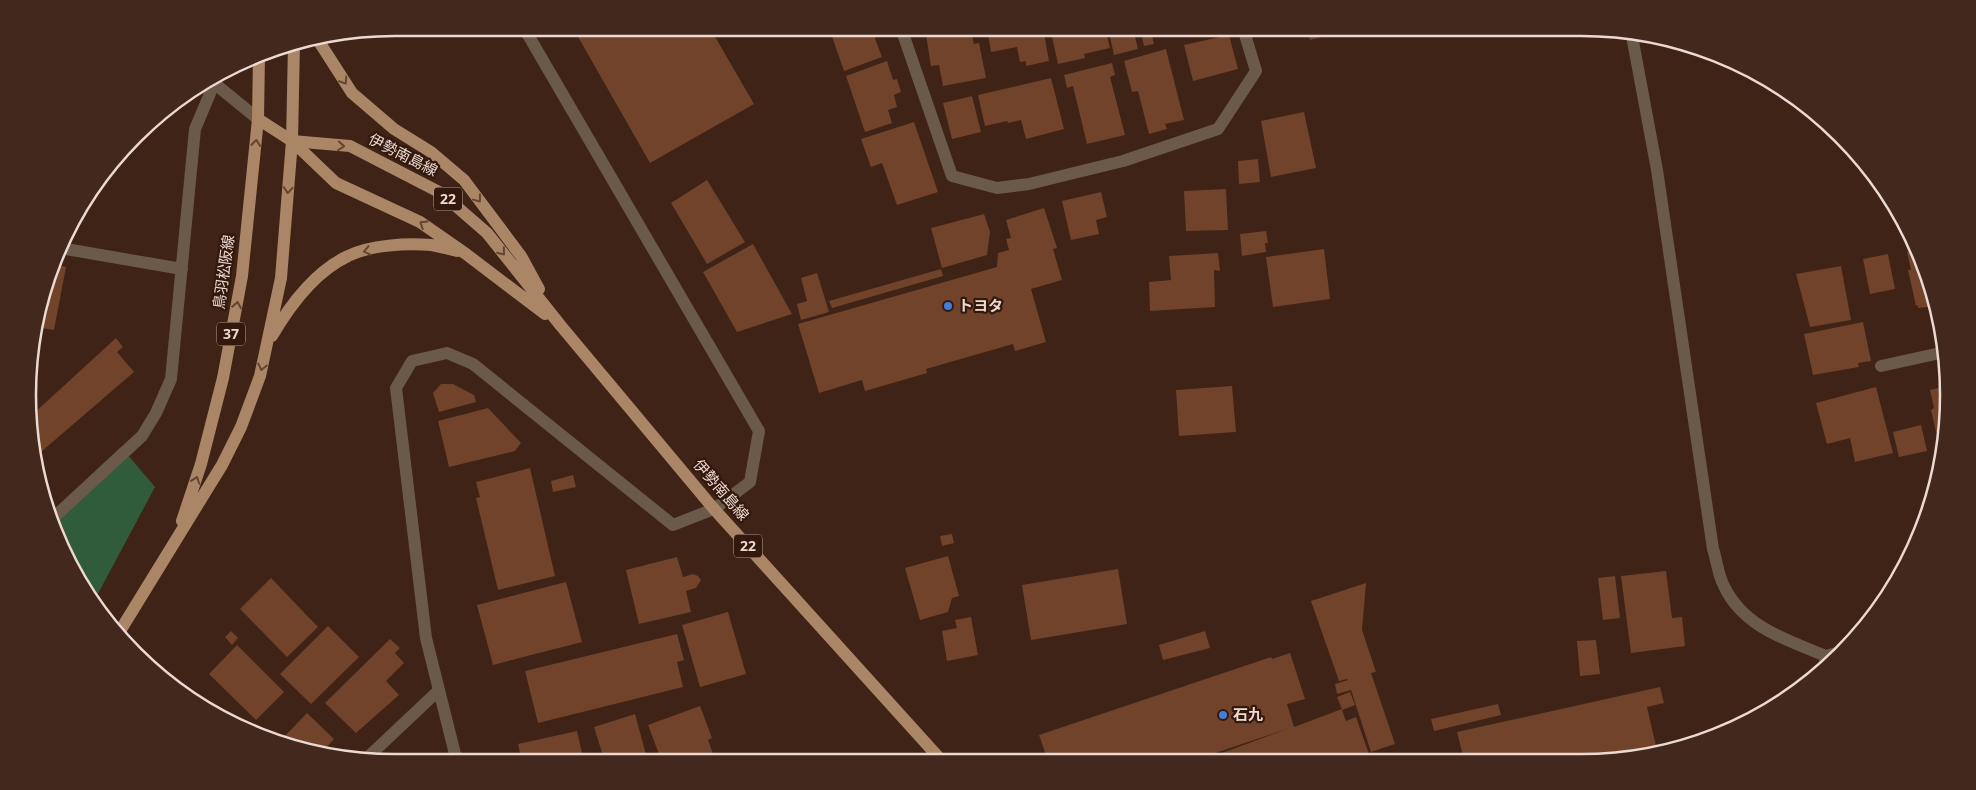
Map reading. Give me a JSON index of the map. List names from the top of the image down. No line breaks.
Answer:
{"streets":{"main road":["伊勢南島線","22","鳥羽松阪線","37"]},"crossings":[["伊勢南島線","鳥羽松阪線"]],"places":["トヨタ","石九"]}
